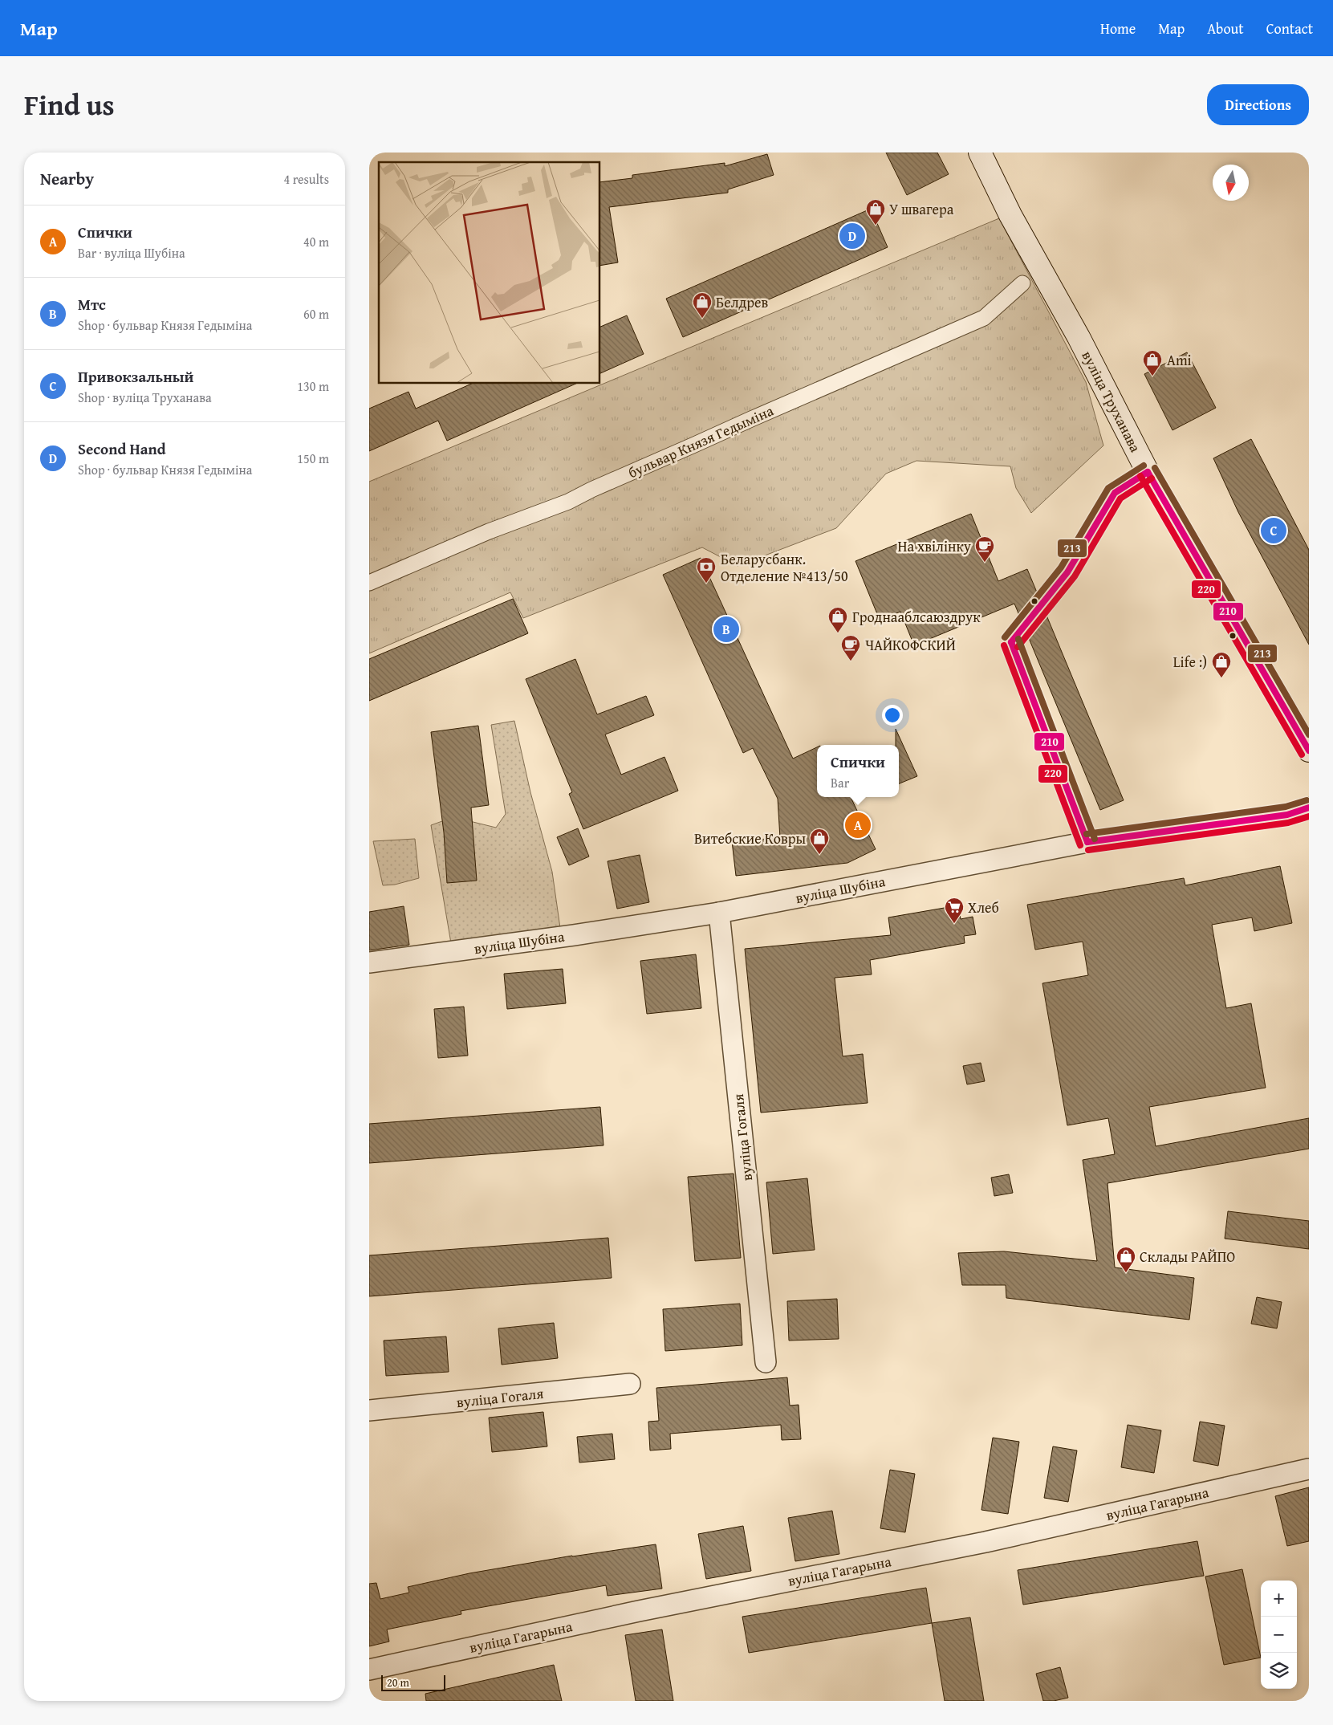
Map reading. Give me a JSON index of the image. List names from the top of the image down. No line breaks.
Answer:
{"streets":{"main road":["вуліца Труханава"],"street":["бульвар Князя Гедыміна","вуліца Шубіна","вуліца Гогаля","вуліца Гагарына"]},"crossings":[["вуліца Шубіна","вуліца Гогаля"]],"places":{"shop":["У швагера","Белдрев","Ami","Гроднааблсаюздрук","Life :)","Витебские Ковры","Склады РАЙПО"],"cafe":["На хвілінку","ЧАЙКОФСКИЙ"],"bank":["Беларусбанк. Отделение №413/50"],"supermarket":["Хлеб"]},"lines":["transit line 213","transit line 210","transit line 220"],"scale_bar":"20 m","north":"bottom","page":{"header":"Map","nav":["Home","Map","About","Contact"],"title":"Find us","buttons":"Directions","heading":["Nearby","4 results"],"list":[{"mark":"A","name":"Спички","note":"Bar · вуліца Шубіна","value":"40 m"},{"mark":"B","name":"Мтс","note":"Shop · бульвар Князя Гедыміна","value":"60 m"},{"mark":"C","name":"Привокзальный","note":"Shop · вуліца Труханава","value":"130 m"},{"mark":"D","name":"Second Hand","note":"Shop · бульвар Князя Гедыміна","value":"150 m"}],"pins":["D","C","B","A"],"popup":["Спички","Bar"],"map_buttons":["+","−"],"scale":"20 m"}}
